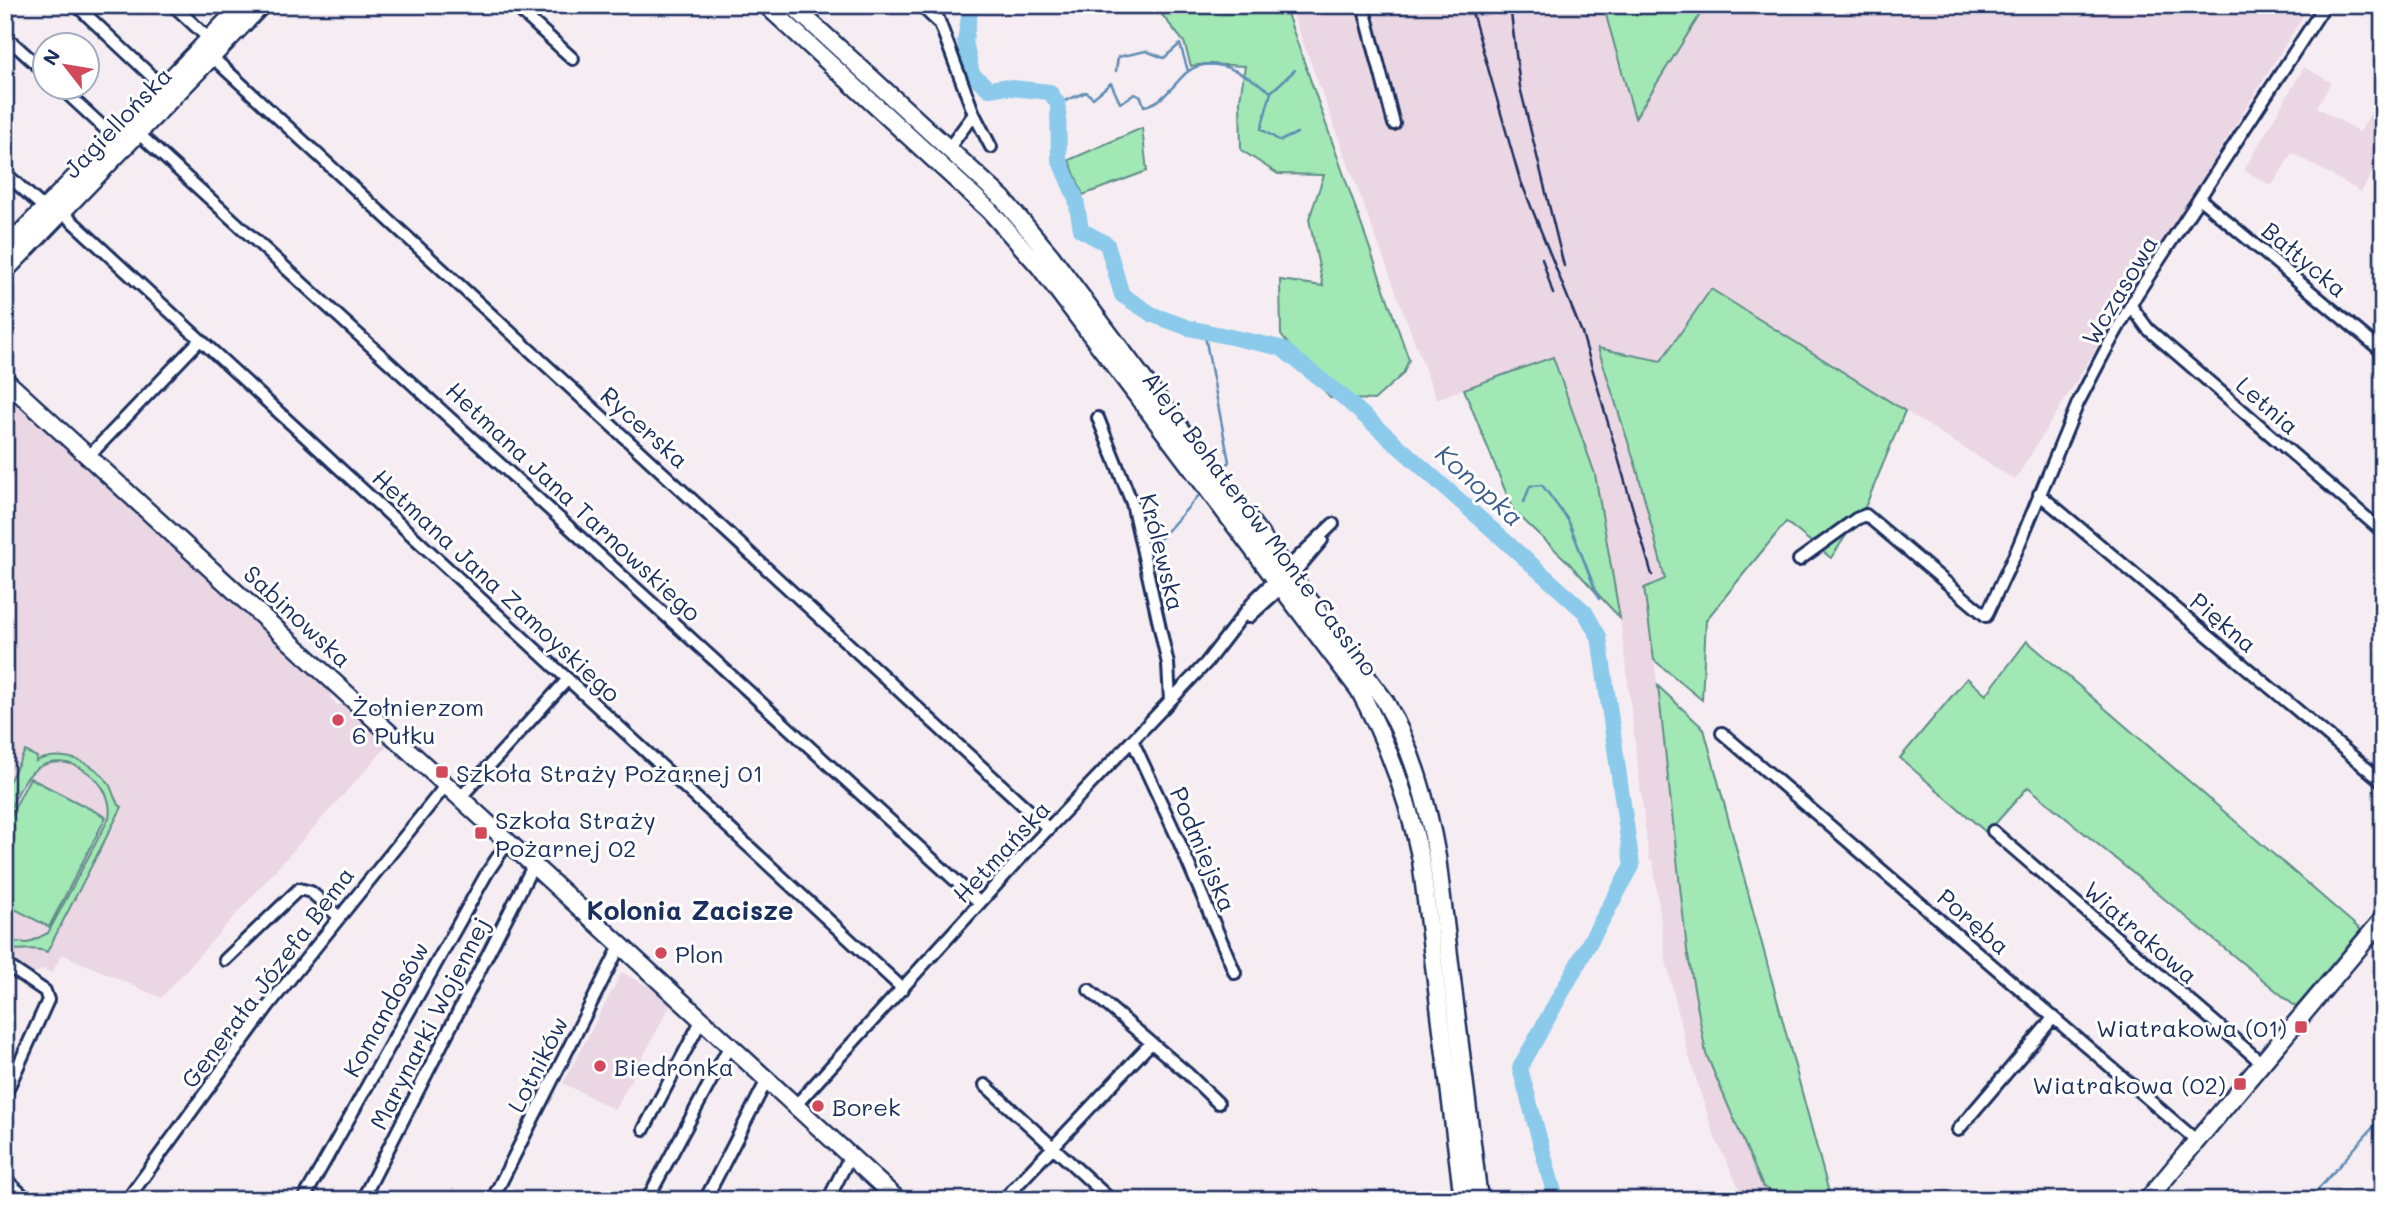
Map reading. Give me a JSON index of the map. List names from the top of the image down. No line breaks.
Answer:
{"streets":{"main road":["Jagiellońska","Aleja Bohaterów Monte Cassino","Sabinowska"],"street":["Bałtycka","Wczasowa","Letnia","Rycerska","Hetmana Jana Tarnowskiego","Królewska","Hetmana Jana Zamoyskiego","Piękna","Podmiejska","Hetmańska","Poręba","Wiatrakowa","Generała Józefa Bema","Komandosów","Marynarki Wojennej","Lotników"]},"crossings":[["Jagiellońska","Rycerska"],["Jagiellońska","Hetmana Jana Tarnowskiego"],["Jagiellońska","Hetmana Jana Zamoyskiego"],["Bałtycka","Wczasowa"],["Wczasowa","Letnia"],["Wczasowa","Piękna"],["Rycerska","Hetmańska"],["Hetmana Jana Tarnowskiego","Hetmańska"],["Aleja Bohaterów Monte Cassino","Hetmańska"],["Królewska","Hetmańska"],["Hetmana Jana Zamoyskiego","Hetmańska"],["Sabinowska","Hetmańska"],["Sabinowska","Generała Józefa Bema"],["Sabinowska","Komandosów"],["Sabinowska","Marynarki Wojennej"],["Sabinowska","Lotników"],["Podmiejska","Hetmańska"]],"districts":["Kolonia Zacisze"],"water":["Konopka"],"places":{"other":["Żołnierzom 6 Pułku","Plon","Biedronka","Borek"],"transit":["Szkoła Straży Pożarnej 01","Szkoła Straży Pożarnej 02","Wiatrakowa (01)","Wiatrakowa (02)"]},"north":"top left"}
